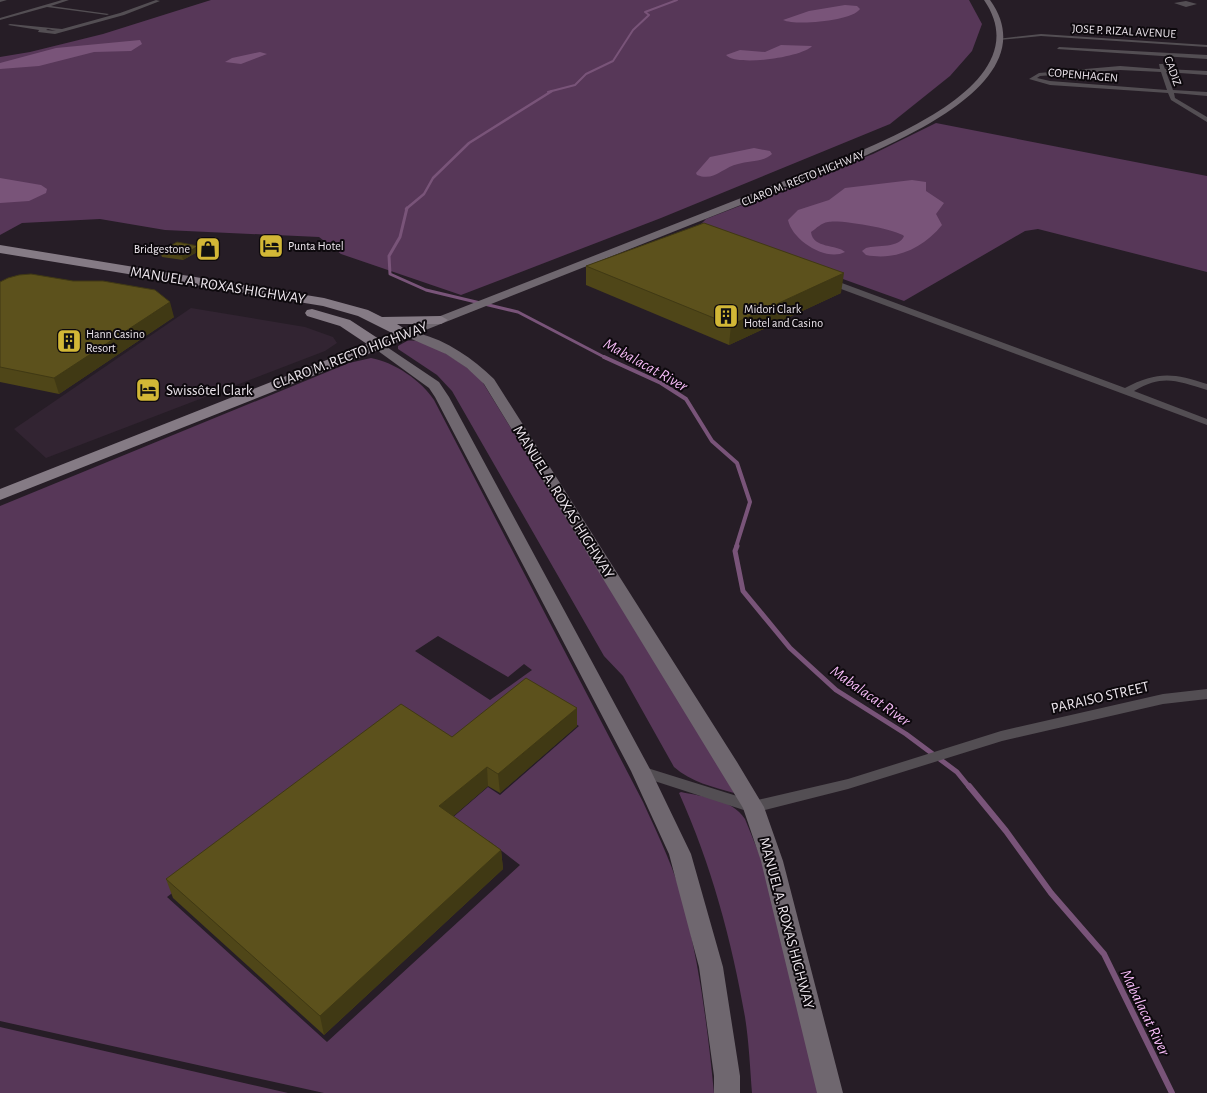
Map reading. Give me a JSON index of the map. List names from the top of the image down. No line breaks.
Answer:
{"streets":{"main road":["CLARO M. RECTO HIGHWAY","MANUEL A. ROXAS HIGHWAY"],"street":["JOSE P. RIZAL AVENUE","CADIZ","COPENHAGEN","PARAISO STREET"]},"crossings":[["JOSE P. RIZAL AVENUE","CADIZ"],["JOSE P. RIZAL AVENUE","CLARO M. RECTO HIGHWAY"],["CADIZ","COPENHAGEN"],["CLARO M. RECTO HIGHWAY","MANUEL A. ROXAS HIGHWAY"],["MANUEL A. ROXAS HIGHWAY","PARAISO STREET"]],"water":["Mabalacat River"],"places":{"hotel":["Punta Hotel","Swissôtel Clark"],"shop":["Bridgestone"],"building":["Midori Clark Hotel and Casino","Hann Casino Resort"]}}
